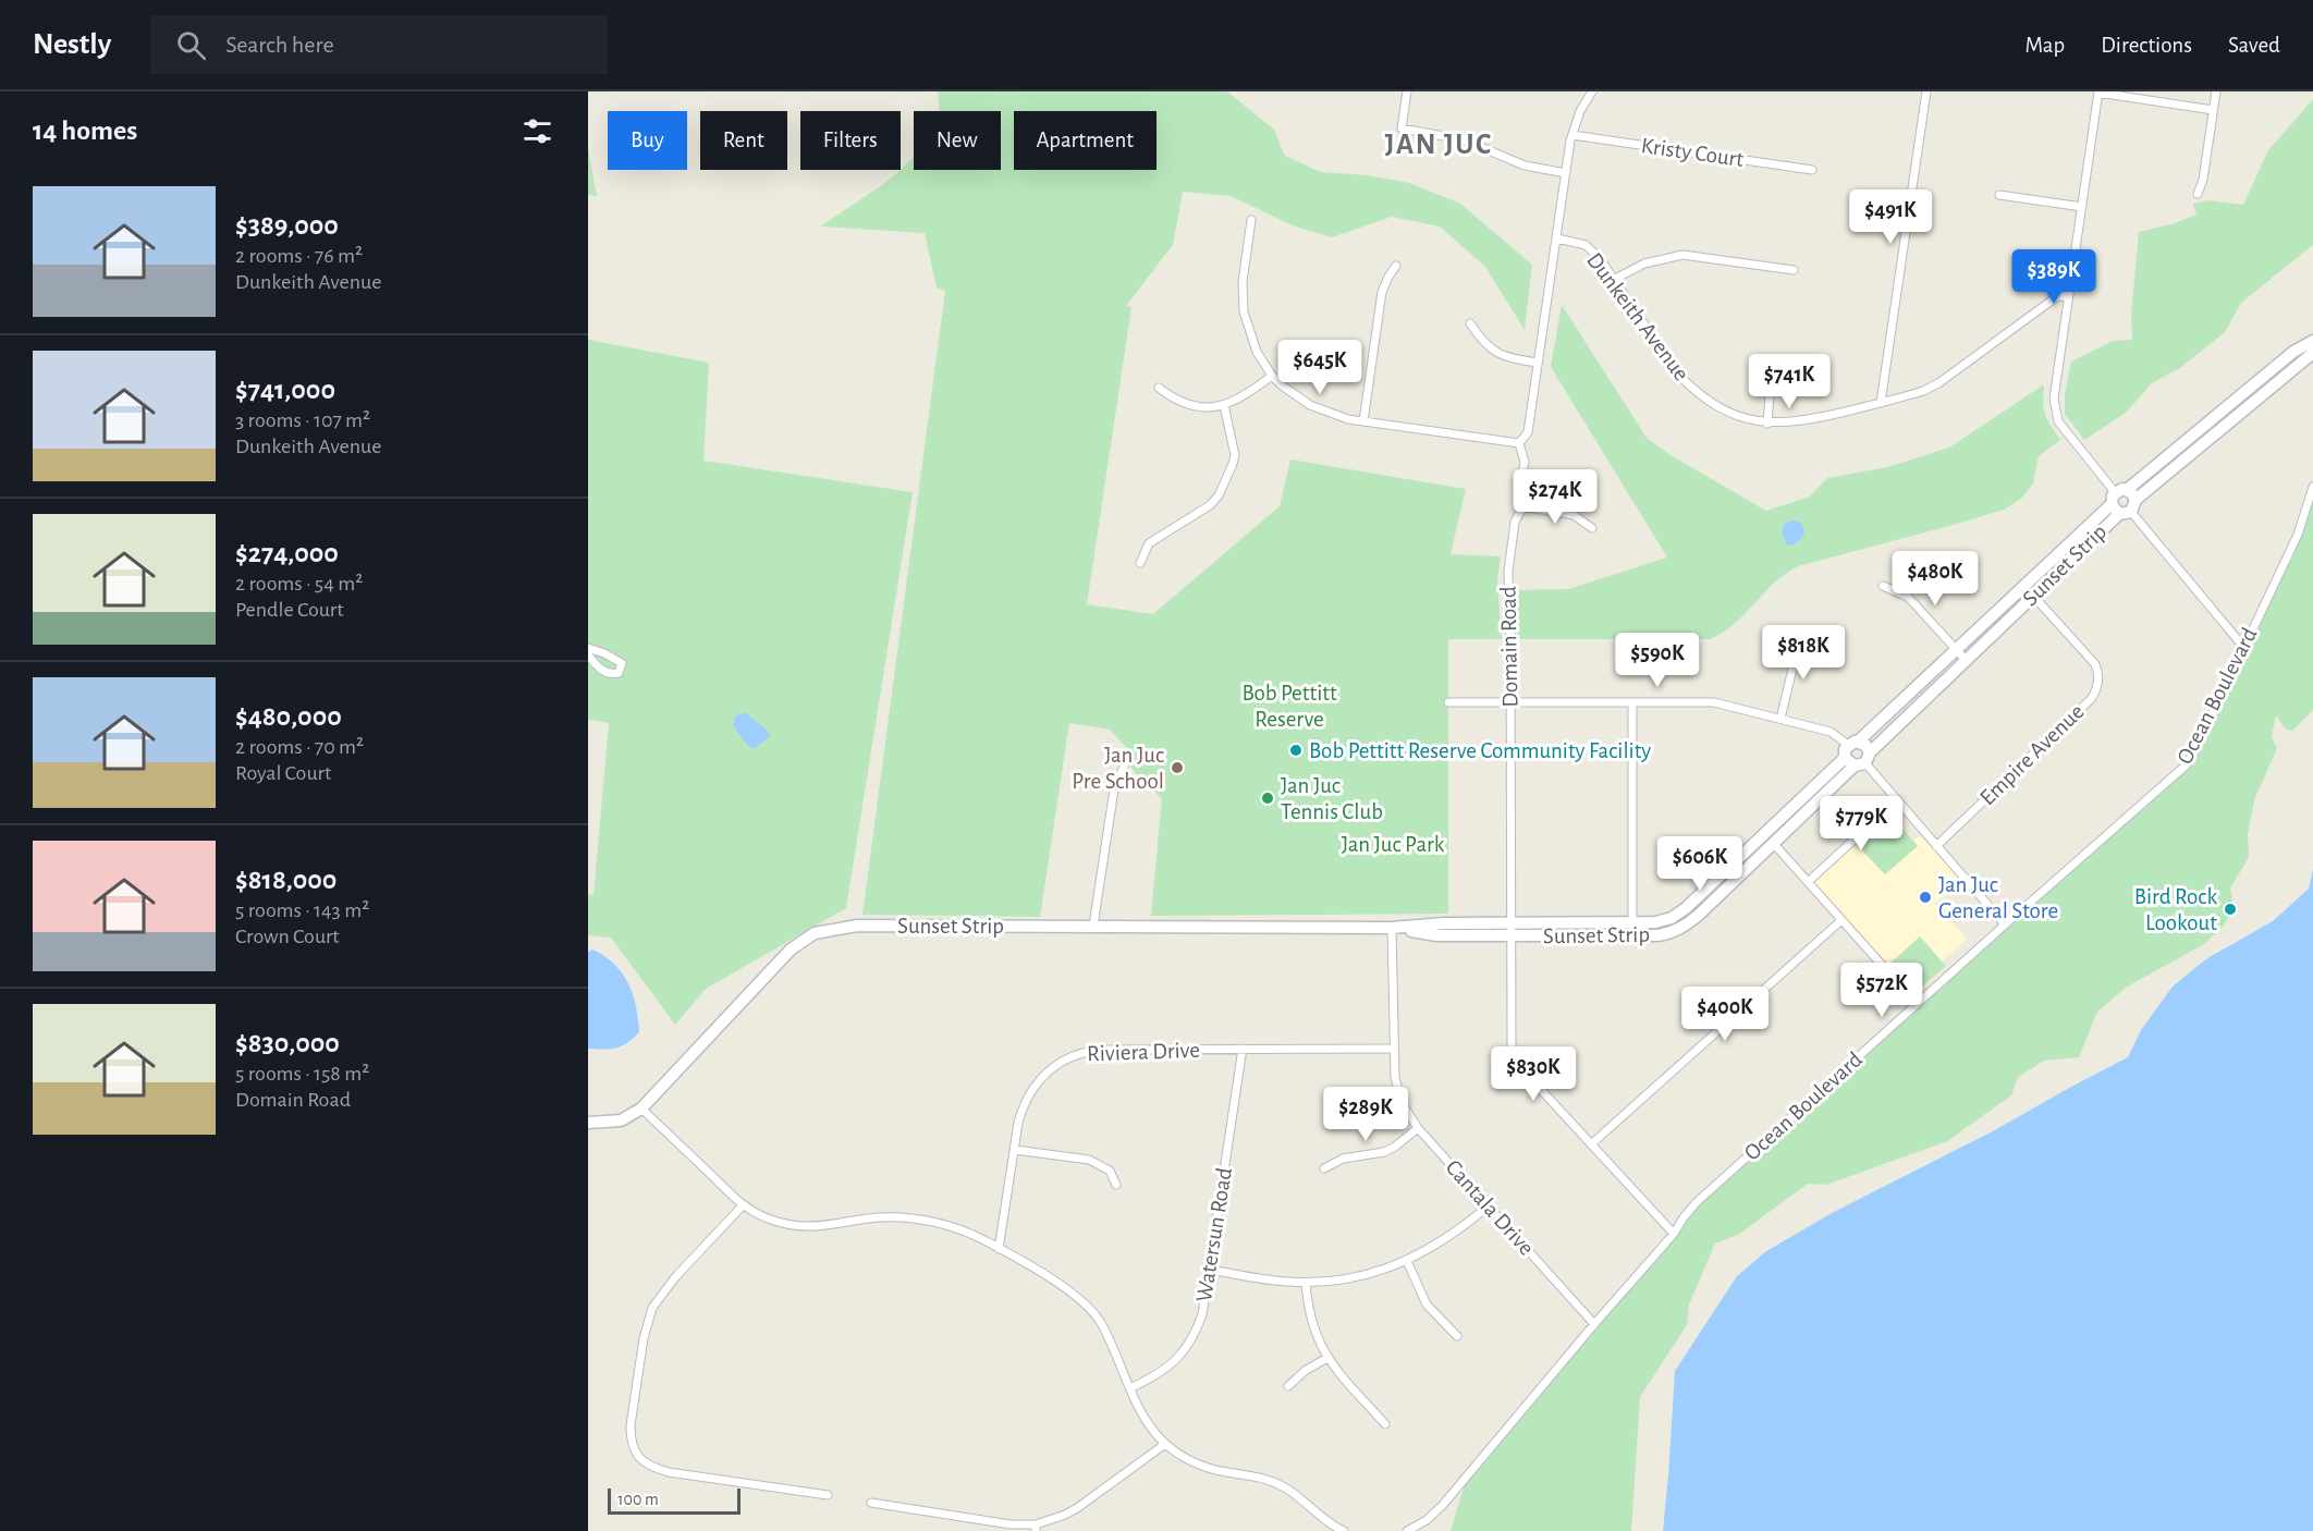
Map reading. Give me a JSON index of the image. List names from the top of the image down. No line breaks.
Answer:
{"streets":{"street":["Kristy Court","Dunkeith Avenue","Sunset Strip","Domain Road","Ocean Boulevard","Empire Avenue","Riviera Drive","Cantala Drive","Watersun Road"]},"crossings":[["Kristy Court","Domain Road"],["Dunkeith Avenue","Domain Road"],["Sunset Strip","Domain Road"],["Sunset Strip","Empire Avenue"],["Sunset Strip","Cantala Drive"],["Domain Road","Ocean Boulevard"],["Ocean Boulevard","Cantala Drive"],["Riviera Drive","Cantala Drive"],["Riviera Drive","Watersun Road"]],"districts":["JAN JUC"],"parks":["Bob Pettitt Reserve","Jan Juc Park"],"places":["Bob Pettitt Reserve Community Facility","Jan Juc Pre School","Jan Juc Tennis Club","Jan Juc General Store","Bird Rock Lookout"],"scale_bar":"100 m","page":{"header":"Nestly","search":"Search here","nav":["Map","Directions","Saved"],"heading":"14 homes","chip":["Buy","Rent","Filters","New","Apartment"],"list":[{"name":"$389,000","note":"2 rooms · 76 m² · Dunkeith Avenue"},{"name":"$741,000","note":"3 rooms · 107 m² · Dunkeith Avenue"},{"name":"$274,000","note":"2 rooms · 54 m² · Pendle Court"},{"name":"$480,000","note":"2 rooms · 70 m² · Royal Court"},{"name":"$818,000","note":"5 rooms · 143 m² · Crown Court"},{"name":"$830,000","note":"5 rooms · 158 m² · Domain Road"}],"price":["$491K","$389K","$645K","$741K","$274K","$480K","$818K","$590K","$779K","$606K","$572K","$400K","$830K","$289K"],"scale":"100 m"}}
